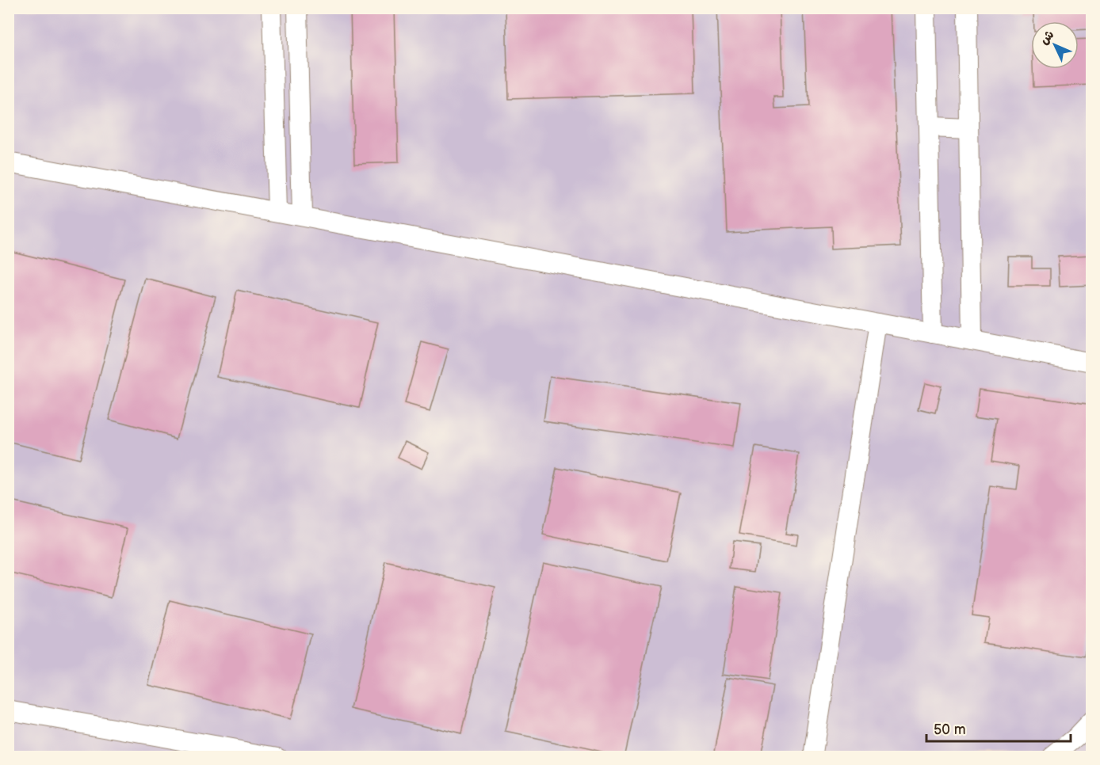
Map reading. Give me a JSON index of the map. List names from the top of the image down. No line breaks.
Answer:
{"scale_bar":"50 m","north":"top left"}
